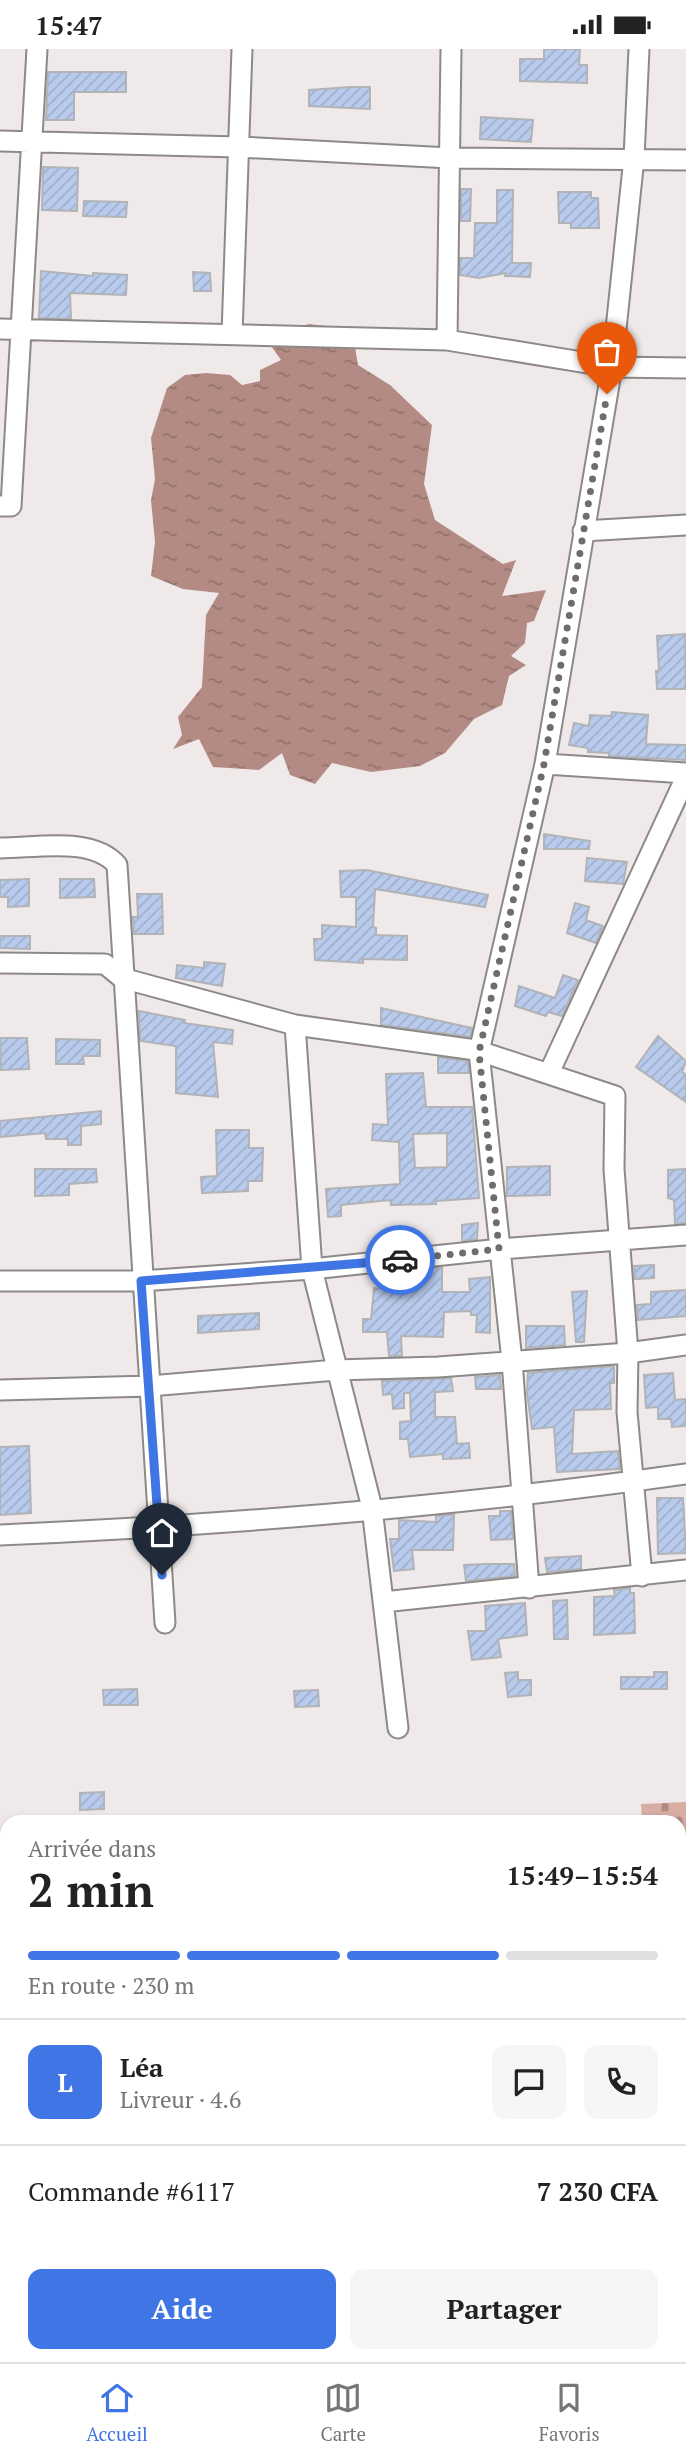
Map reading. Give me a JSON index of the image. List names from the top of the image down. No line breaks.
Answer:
{"page":{"status":"15:47","heading":["2 min","Arrivée dans","15:49–15:54"],"panel":["Léa","Livreur · 4.6","Commande #6117","7 230 CFA"],"bar":"En route · 230 m","round":"L","buttons":["Aide","Partager"],"tabs":["Accueil","Carte","Favoris"]}}
